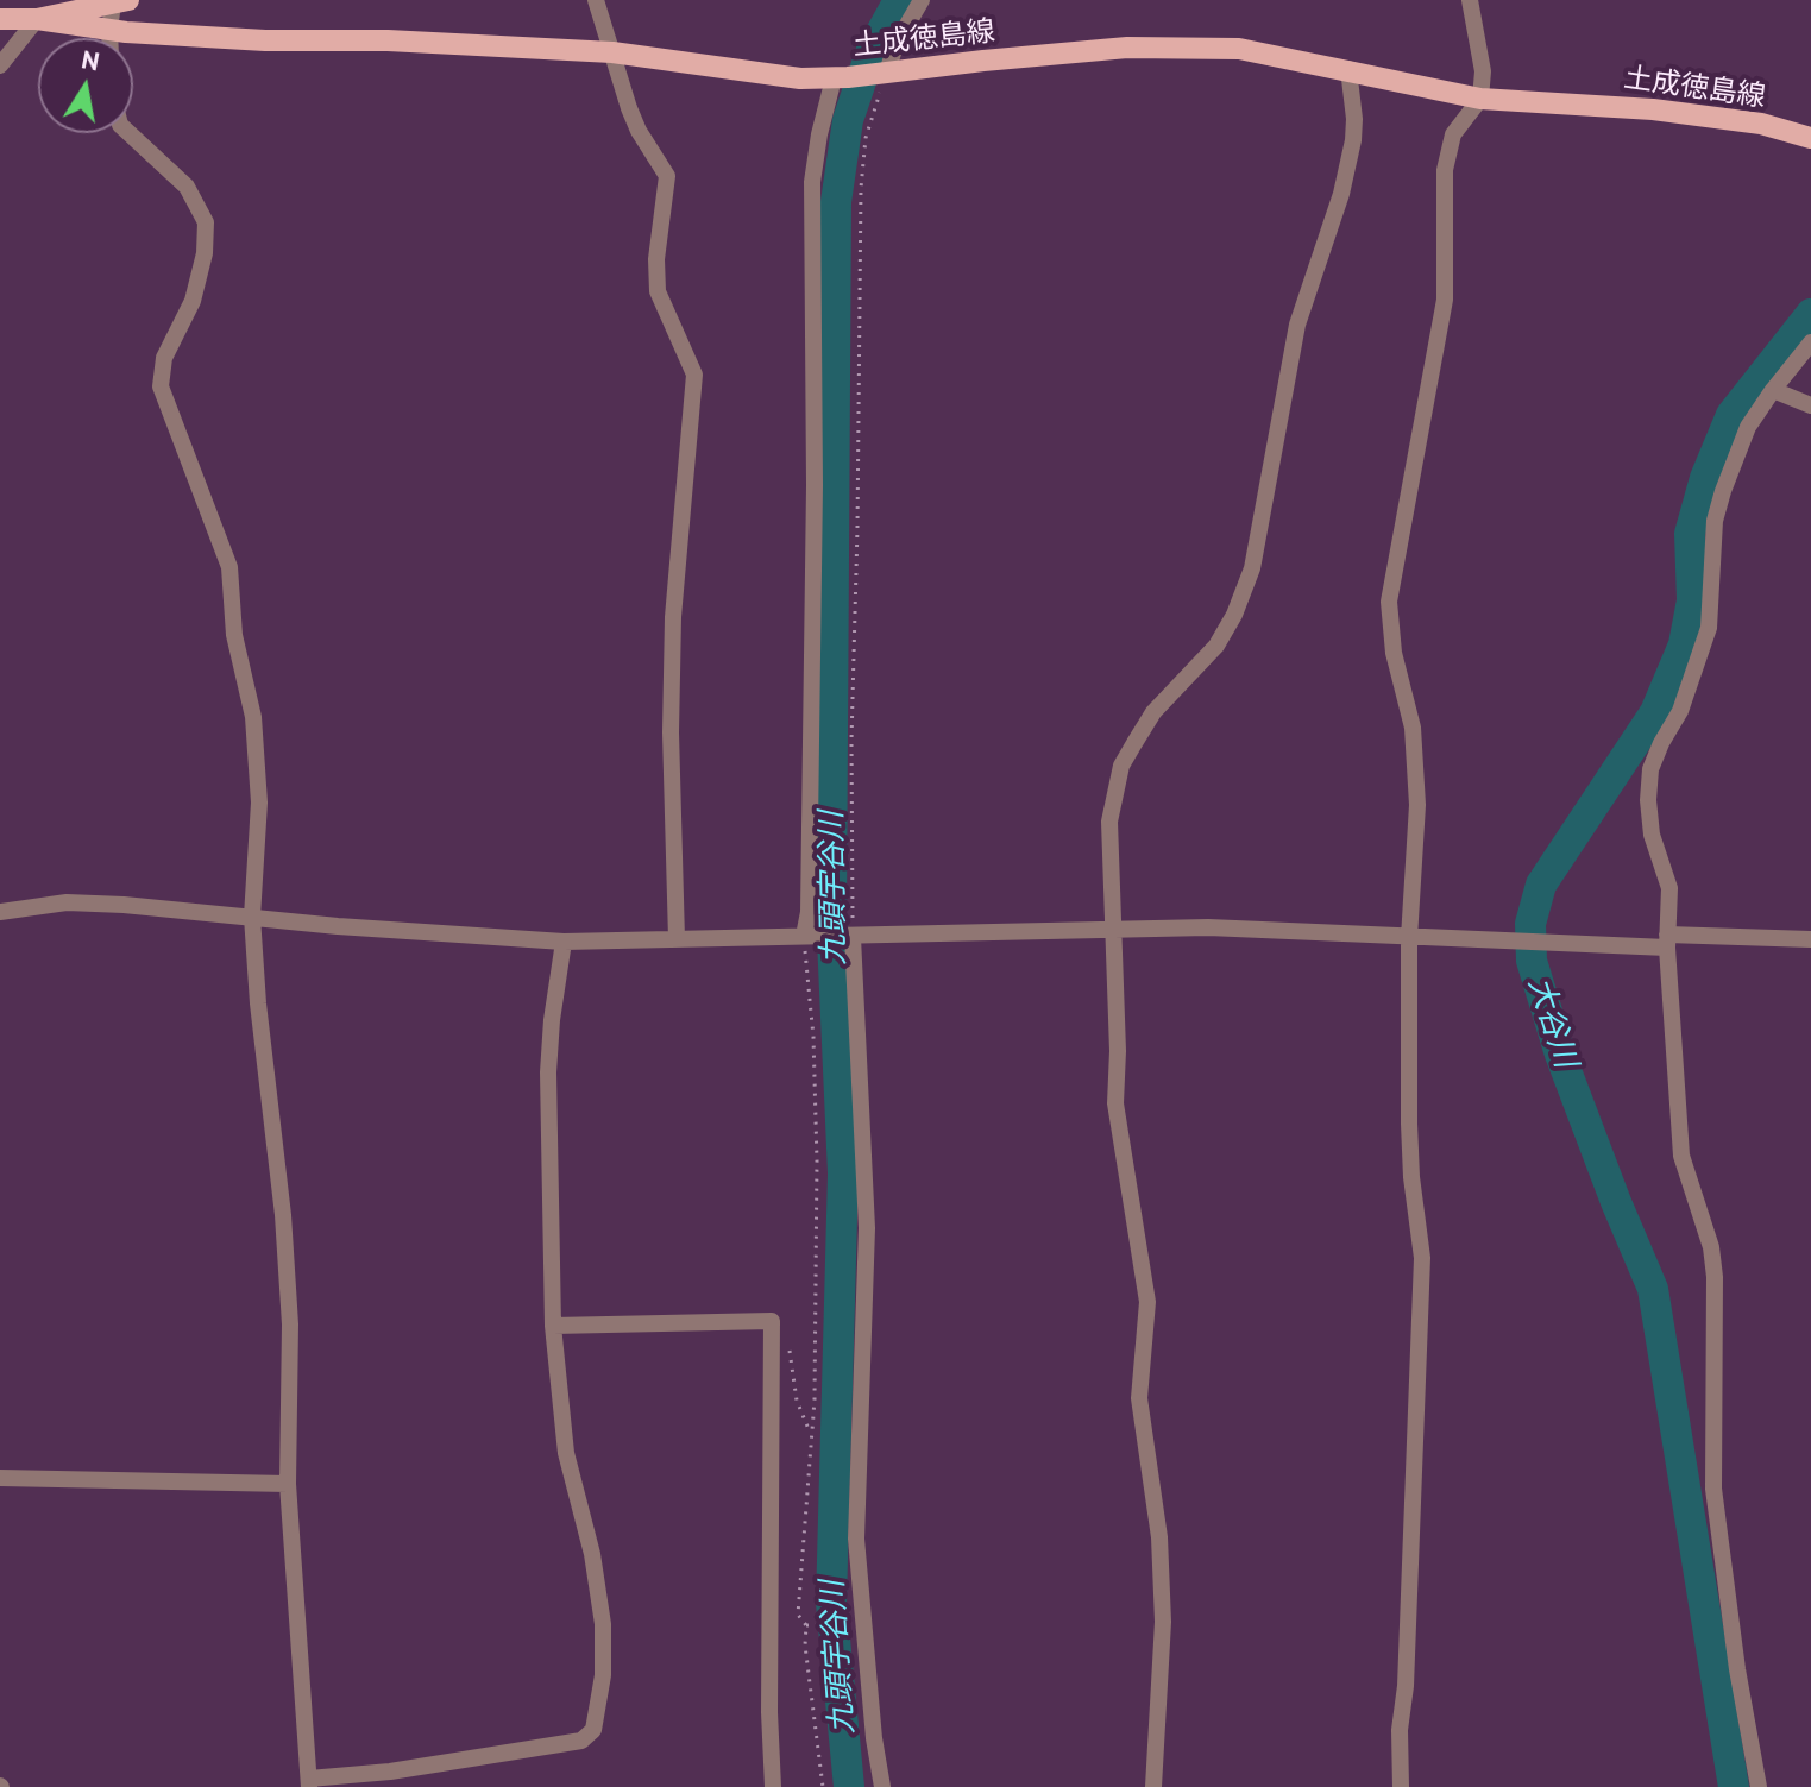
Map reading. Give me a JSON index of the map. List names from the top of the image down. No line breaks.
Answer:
{"streets":{"main road":["土成徳島線"]},"water":["九頭宇谷川","大谷川"],"north":"top"}
